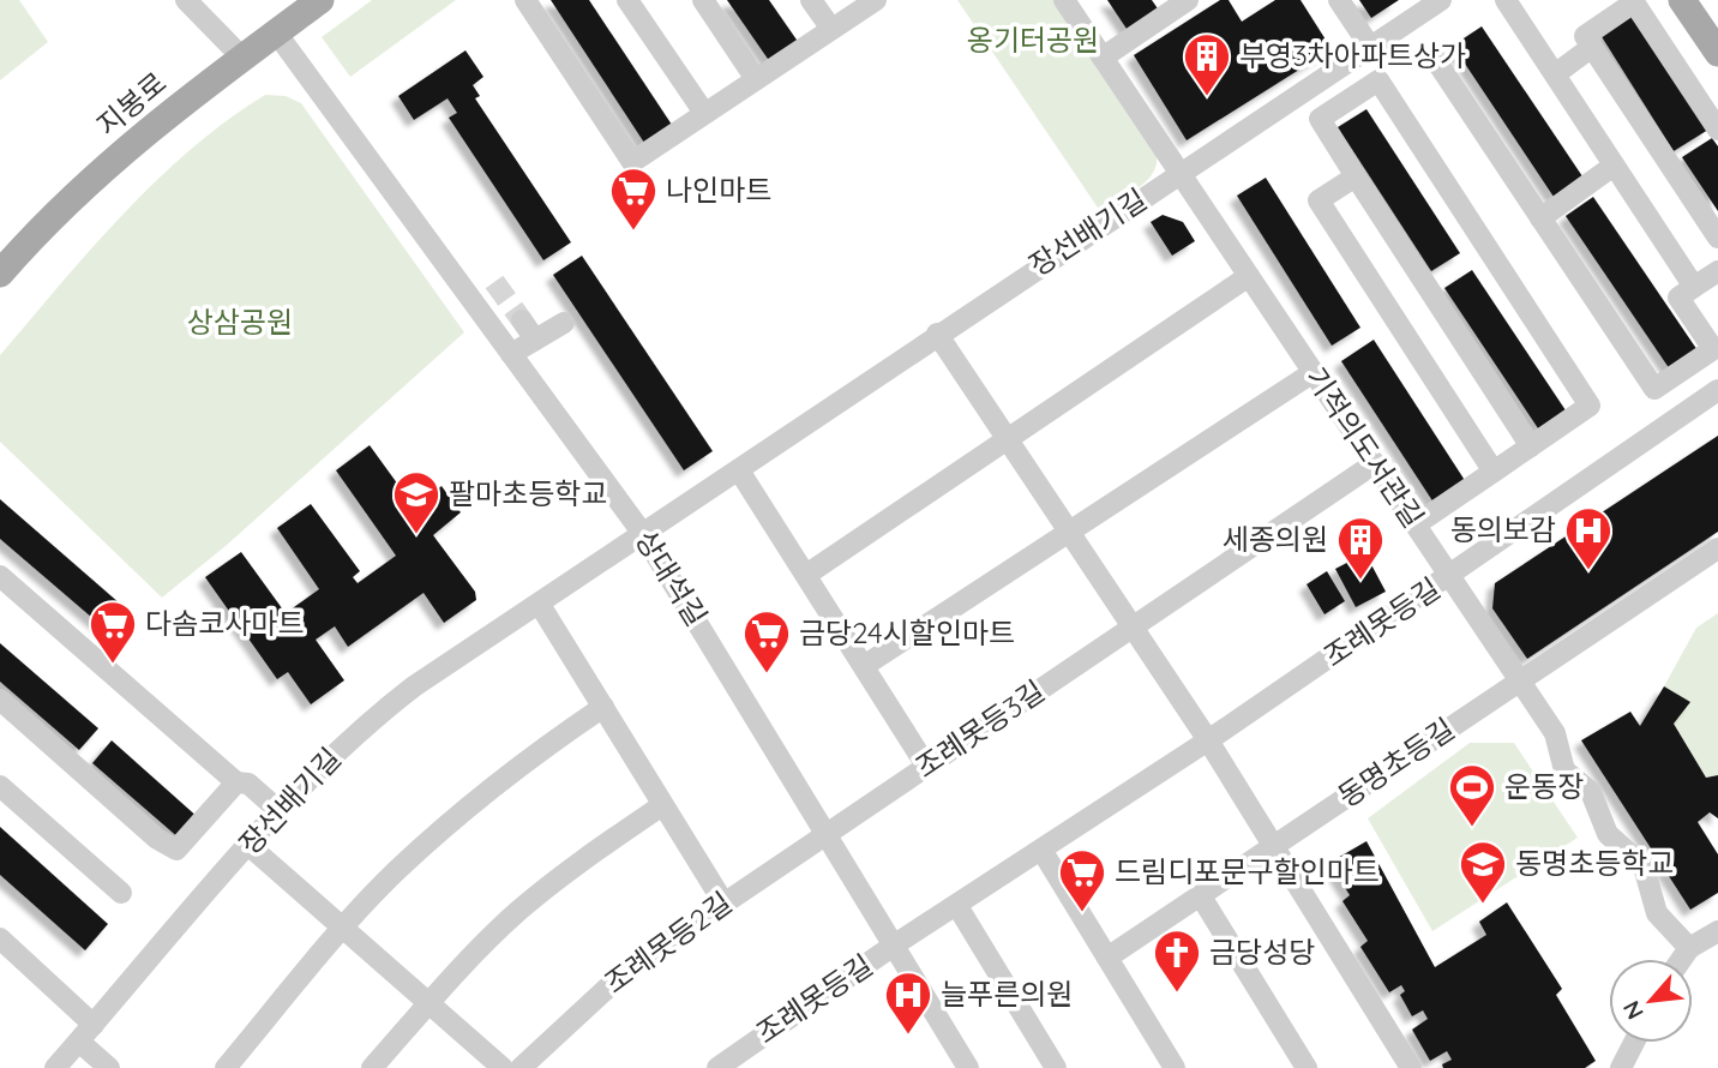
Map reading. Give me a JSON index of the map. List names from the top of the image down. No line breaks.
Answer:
{"streets":{"main road":["지봉로"],"street":["장선배기길","기적의도서관길","상대석길","조례못등길","조례못등3길","동명초등길","조례못등2길"]},"crossings":[["지봉로","상대석길"],["장선배기길","기적의도서관길"],["장선배기길","상대석길"],["기적의도서관길","조례못등길"],["기적의도서관길","조례못등3길"],["기적의도서관길","동명초등길"],["상대석길","조례못등길"],["상대석길","조례못등3길"],["상대석길","조례못등2길"],["조례못등3길","조례못등2길"]],"parks":["옹기터공원","상삼공원"],"places":{"building":["부영3차아파트상가","세종의원"],"supermarket":["나인마트","다솜코사마트","금당24시할인마트","드림디포문구할인마트"],"school or university":["팔마초등학교","동명초등학교"],"hospital":["동의보감","늘푸른의원"],"sports":["운동장"],"church":["금당성당"]},"north":"bottom left"}
